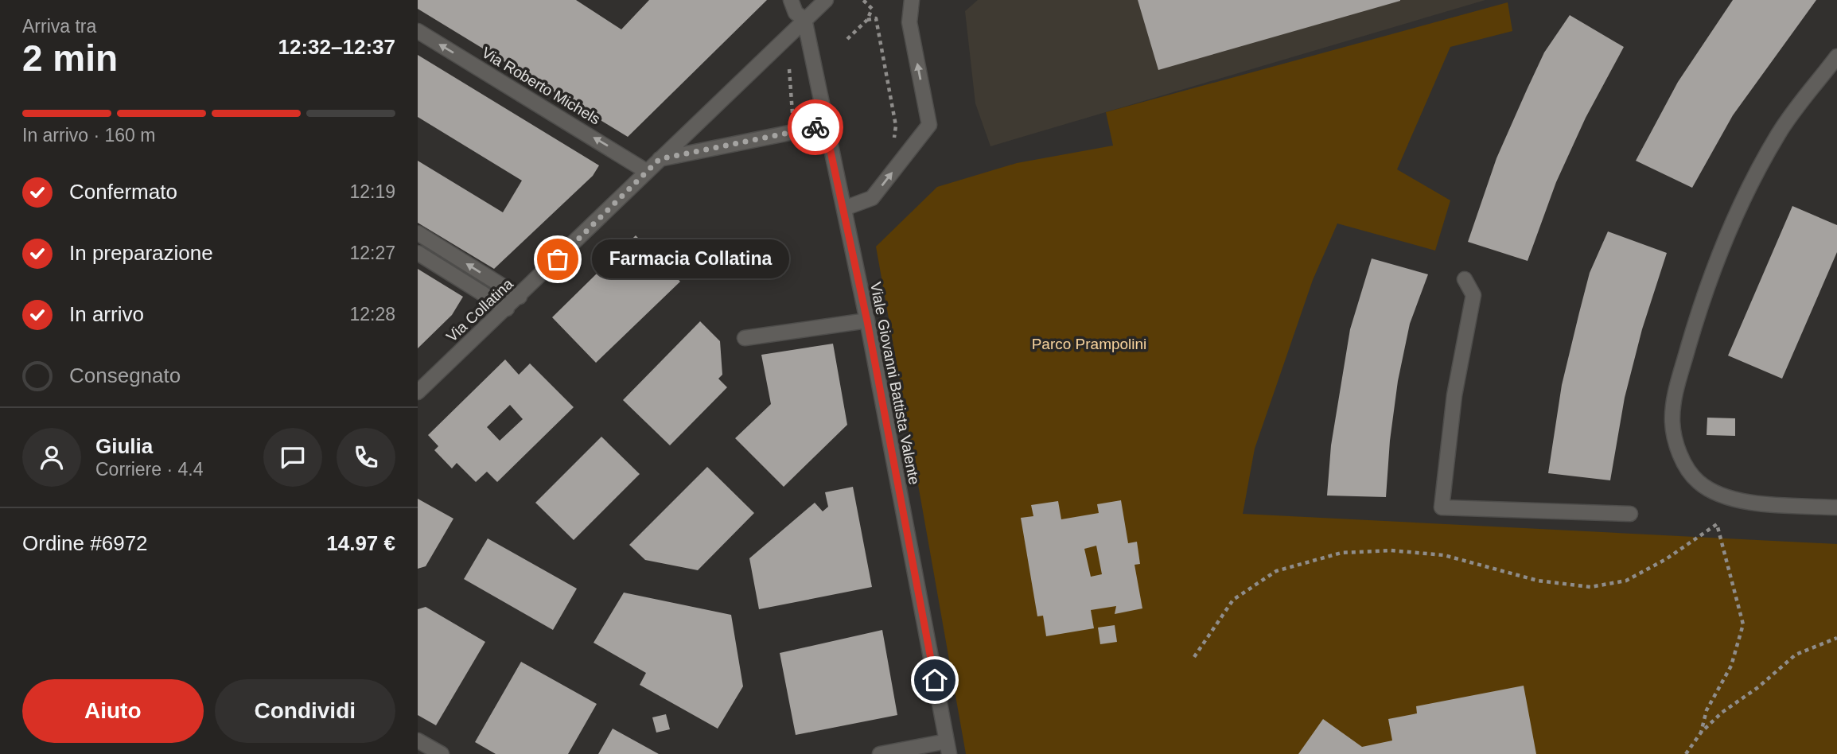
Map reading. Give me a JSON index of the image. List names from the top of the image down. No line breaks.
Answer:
{"streets":{"street":["Via Roberto Michels","Via Collatina","Viale Giovanni Battista Valente"]},"crossings":[["Via Roberto Michels","Via Collatina"],["Via Collatina","Viale Giovanni Battista Valente"]],"one_way":["Via Roberto Michels"],"parks":["Parco Prampolini"],"places":["Farmacia Collatina"],"page":{"heading":["2 min","Arriva tra","12:32–12:37"],"panel":["Giulia","Corriere · 4.4","Ordine #6972","14.97 €"],"bar":"In arrivo · 160 m","list":[["Confermato","12:19"],["In preparazione","12:27"],["In arrivo","12:28"],"Consegnato"],"bubble":"Farmacia Collatina","buttons":["Aiuto","Condividi"]}}
